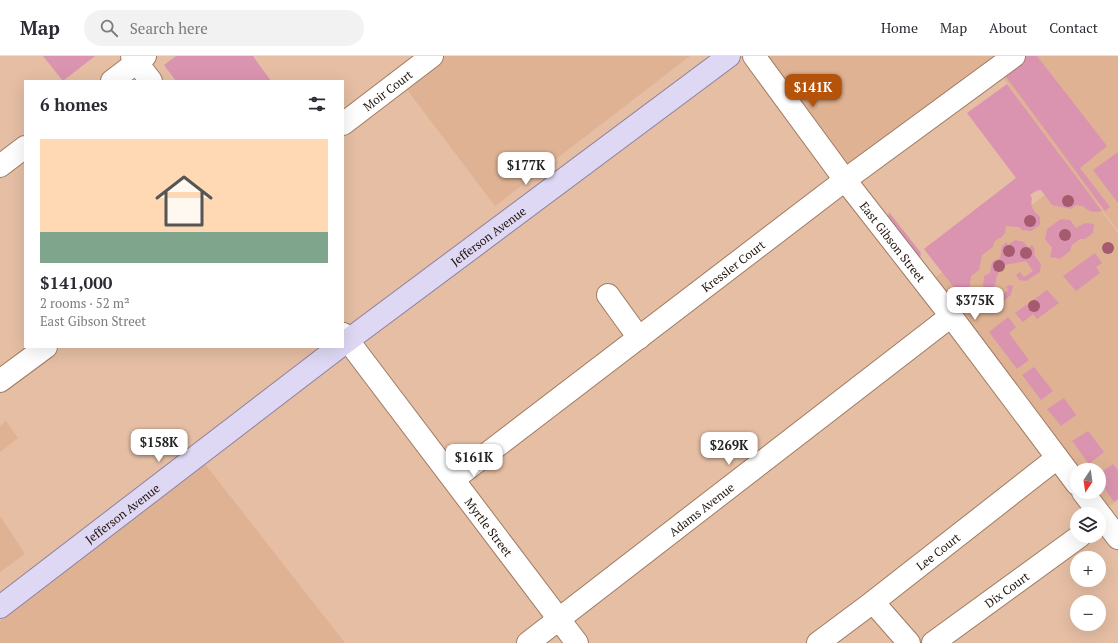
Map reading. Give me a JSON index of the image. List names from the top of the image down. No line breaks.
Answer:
{"streets":{"main road":["Jefferson Avenue"],"street":["Moir Court","East Gibson Street","Kressler Court","Adams Avenue","Myrtle Street","Lee Court","Dix Court"]},"crossings":[["East Gibson Street","Kressler Court"],["East Gibson Street","Adams Avenue"],["East Gibson Street","Lee Court"],["Kressler Court","Myrtle Street"],["Adams Avenue","Myrtle Street"]],"north":"bottom","page":{"header":"Map","search":"Search here","nav":["Home","Map","About","Contact"],"price":["$141K","$177K","$375K","$158K","$269K","$161K"],"heading":"6 homes","list":[{"name":"$141,000","note":"2 rooms · 52 m² · East Gibson Street"}],"map_buttons":["+","−"]}}
